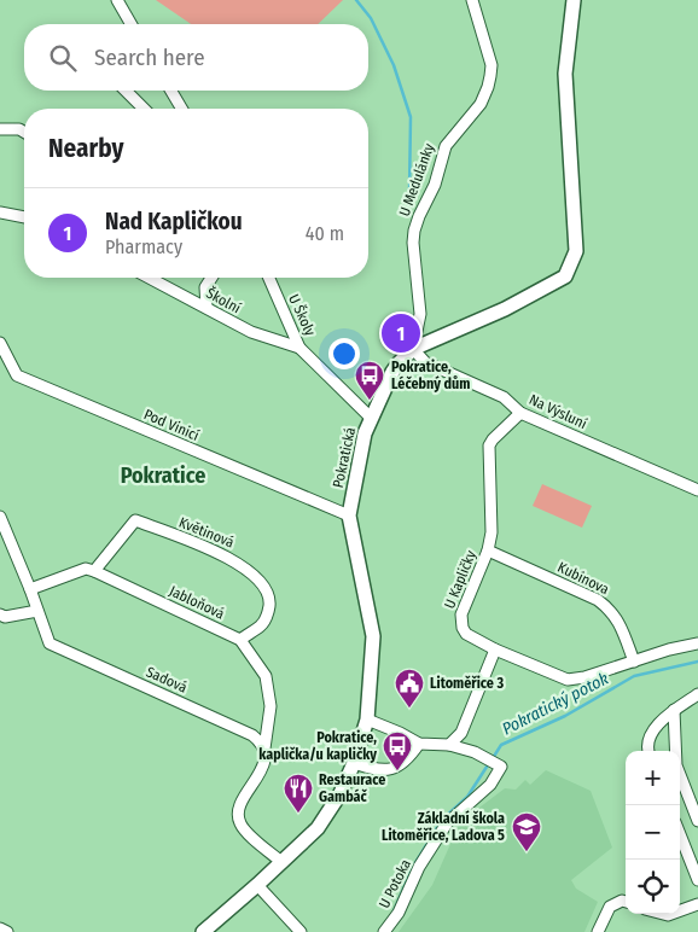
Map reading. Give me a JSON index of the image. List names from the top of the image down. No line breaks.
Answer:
{"streets":{"street":["U Medulánky","Školní","U Školy","Na Výsluní","Pod Vinicí","Pokratická","Květinová","Kubínova","U Kapličky","Jabloňová","Sadová","U Potoka"]},"crossings":[["U Medulánky","Na Výsluní"],["U Medulánky","Pokratická"],["Školní","U Školy"],["U Školy","Pokratická"],["Na Výsluní","Pokratická"],["Na Výsluní","U Kapličky"],["Pod Vinicí","Pokratická"],["Květinová","Jabloňová"],["Kubínova","U Kapličky"],["Jabloňová","Sadová"]],"districts":["Pokratice"],"water":["Pokratický potok"],"places":{"bus stop":["Pokratice, Léčebný dům","Pokratice, kaplička/u kapličky"],"public building":["Litoměřice 3"],"restaurant":["Restaurace Gambáč"],"school or university":["Základní škola Litoměřice, Ladova 5"]},"page":{"search":"Search here","heading":"Nearby","list":[{"mark":"1","name":"Nad Kapličkou","note":"Pharmacy","value":"40 m"}],"pins":"1","map_buttons":["+","−"]}}
